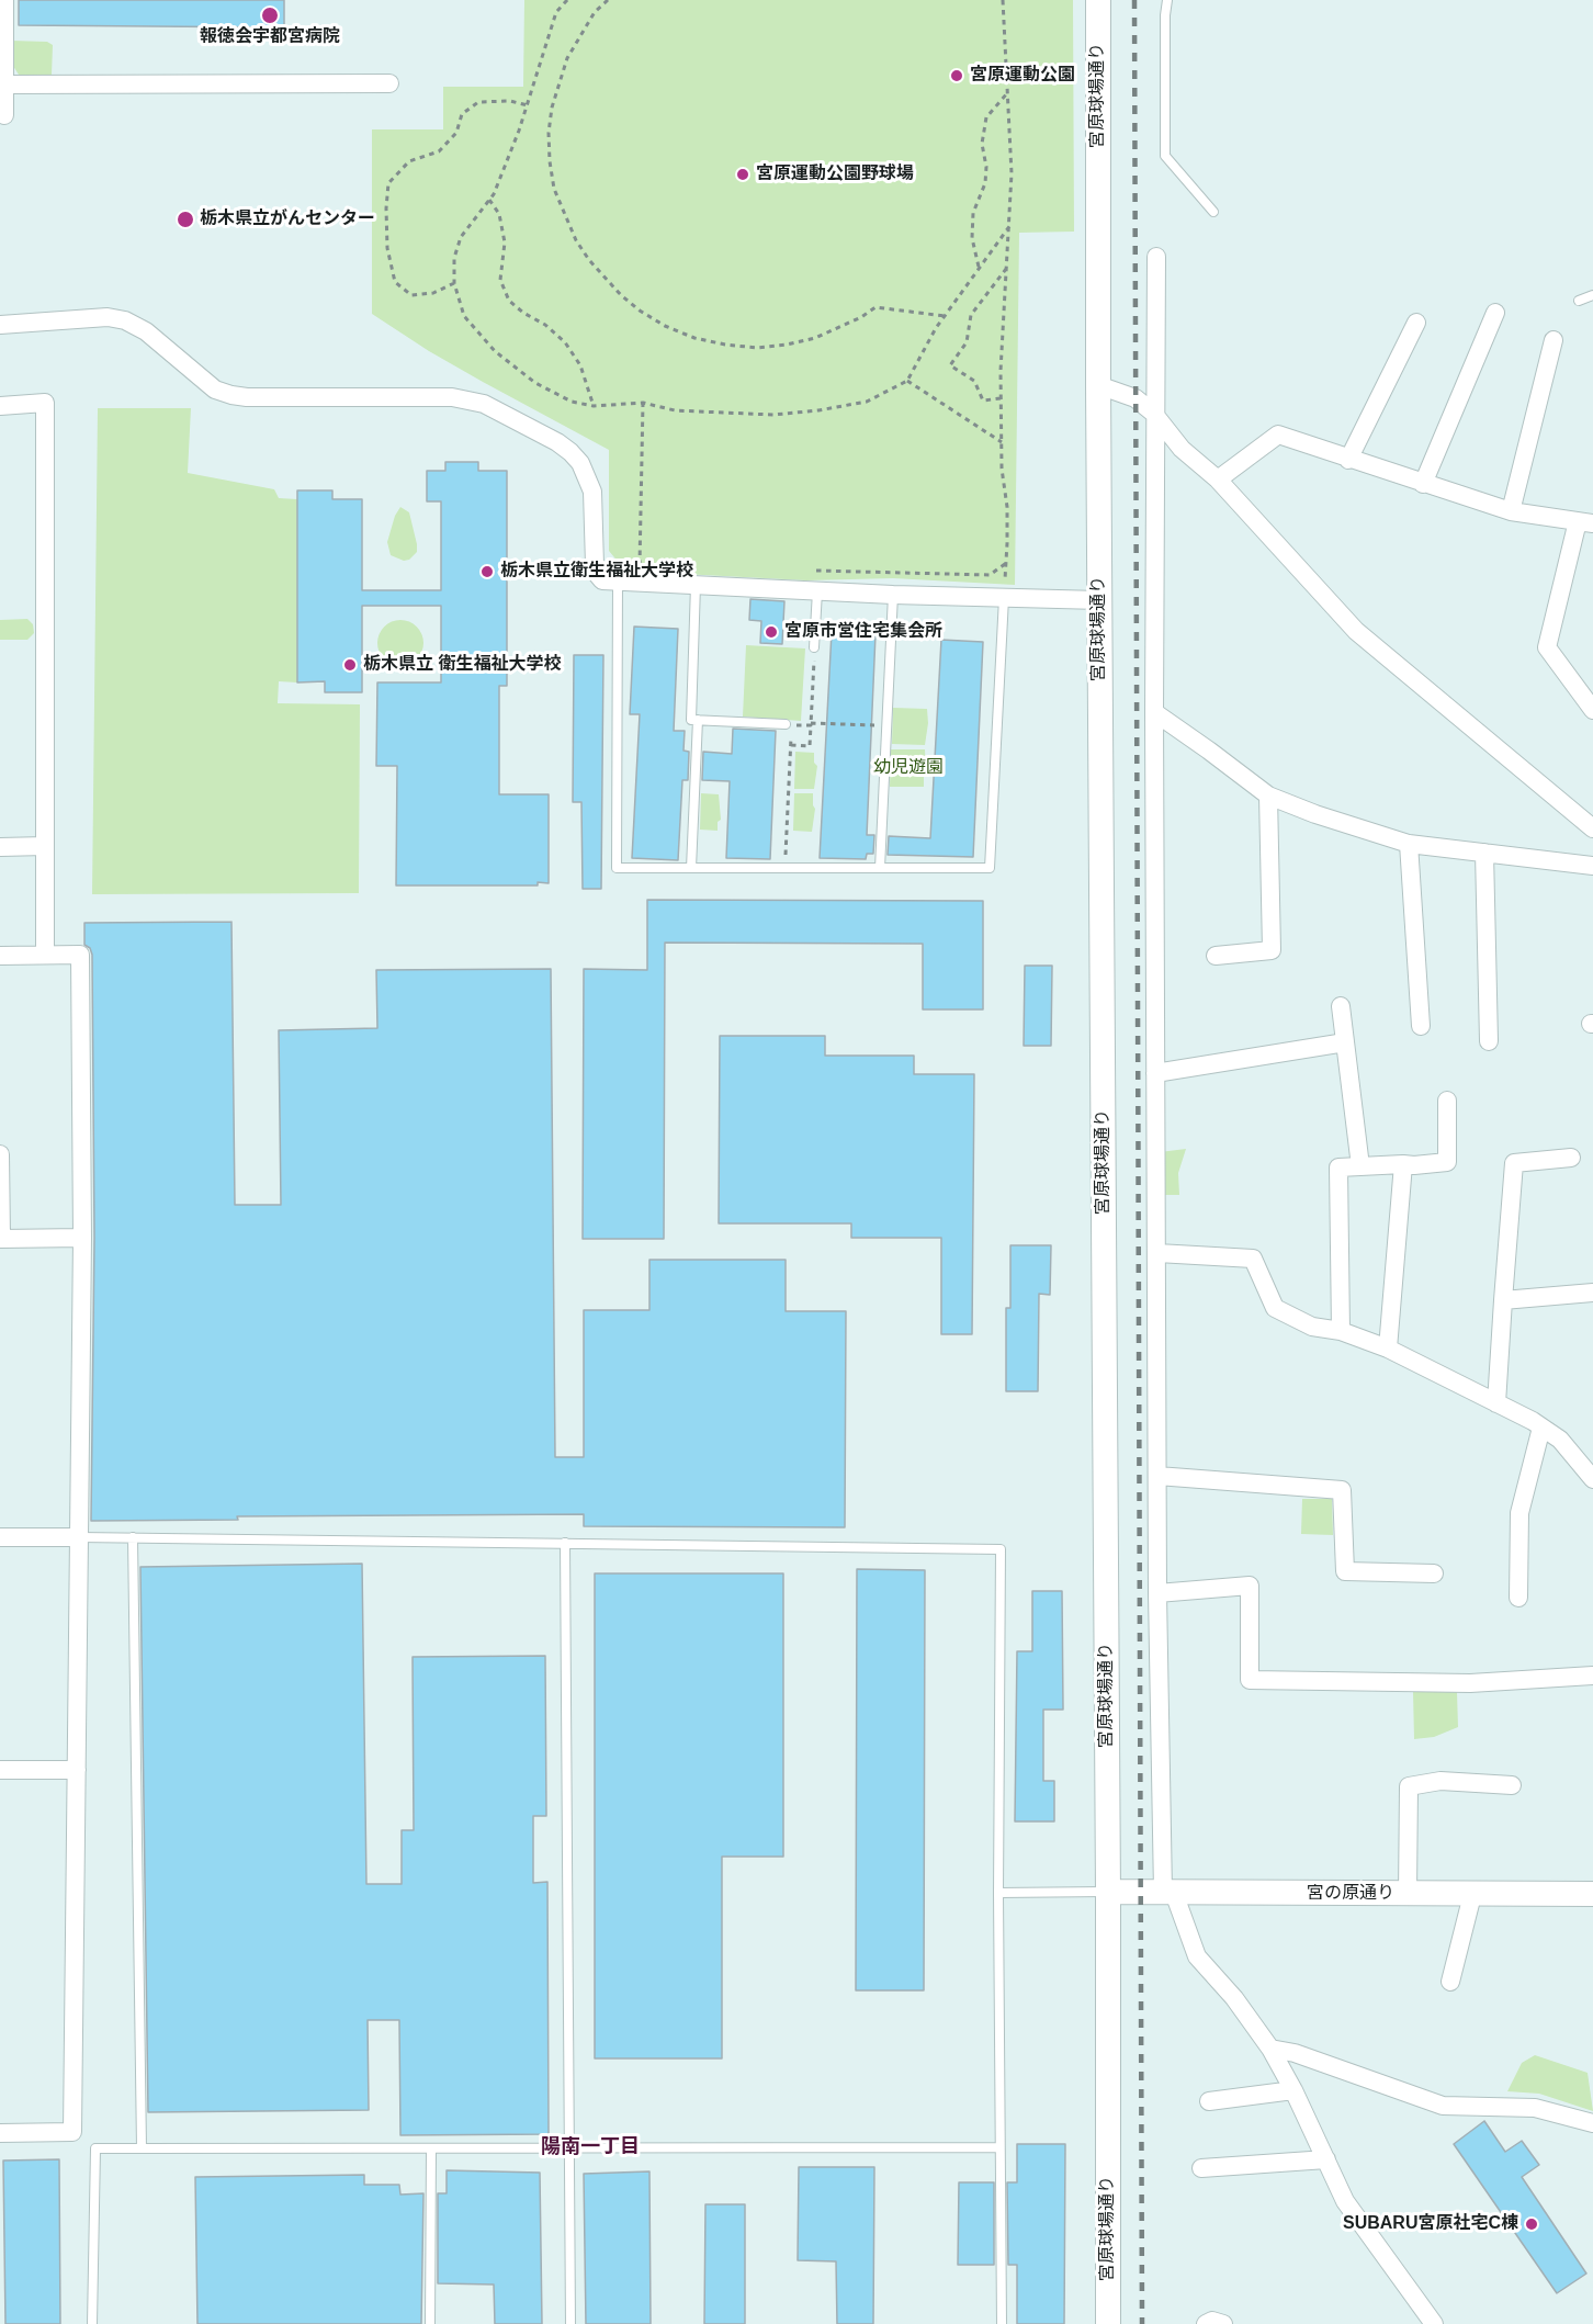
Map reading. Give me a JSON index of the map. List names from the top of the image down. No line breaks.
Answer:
{"streets":{"street":["宮原球場通り","宮の原通り"]},"crossings":[["宮原球場通り","宮の原通り"]],"districts":["陽南一丁目"],"parks":["幼児遊園"],"places":["報徳会宇都宮病院","宮原運動公園","宮原運動公園野球場","栃木県立がんセンター","栃木県立衛生福祉大学校","宮原市営住宅集会所","栃木県立 衛生福祉大学校","SUBARU宮原社宅C棟"]}
